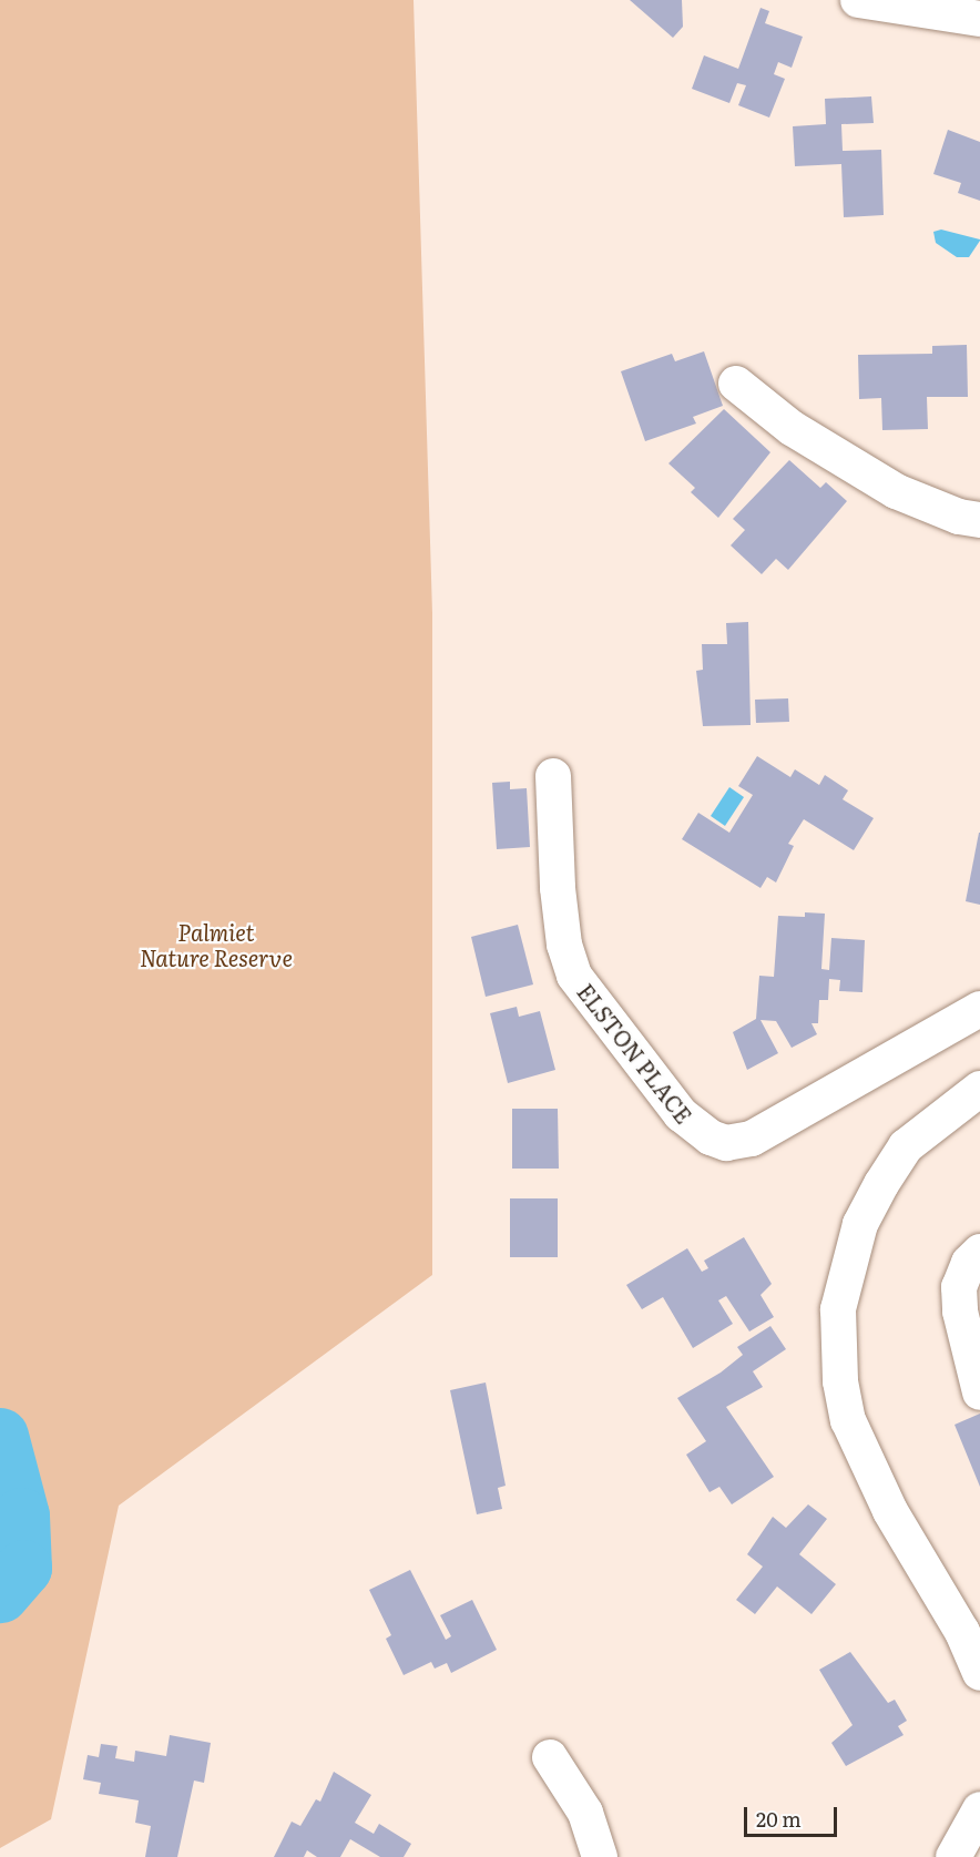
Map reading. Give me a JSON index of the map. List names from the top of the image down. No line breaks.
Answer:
{"streets":{"street":["ELSTON PLACE"]},"parks":["Palmiet Nature Reserve"],"scale_bar":"20 m"}
